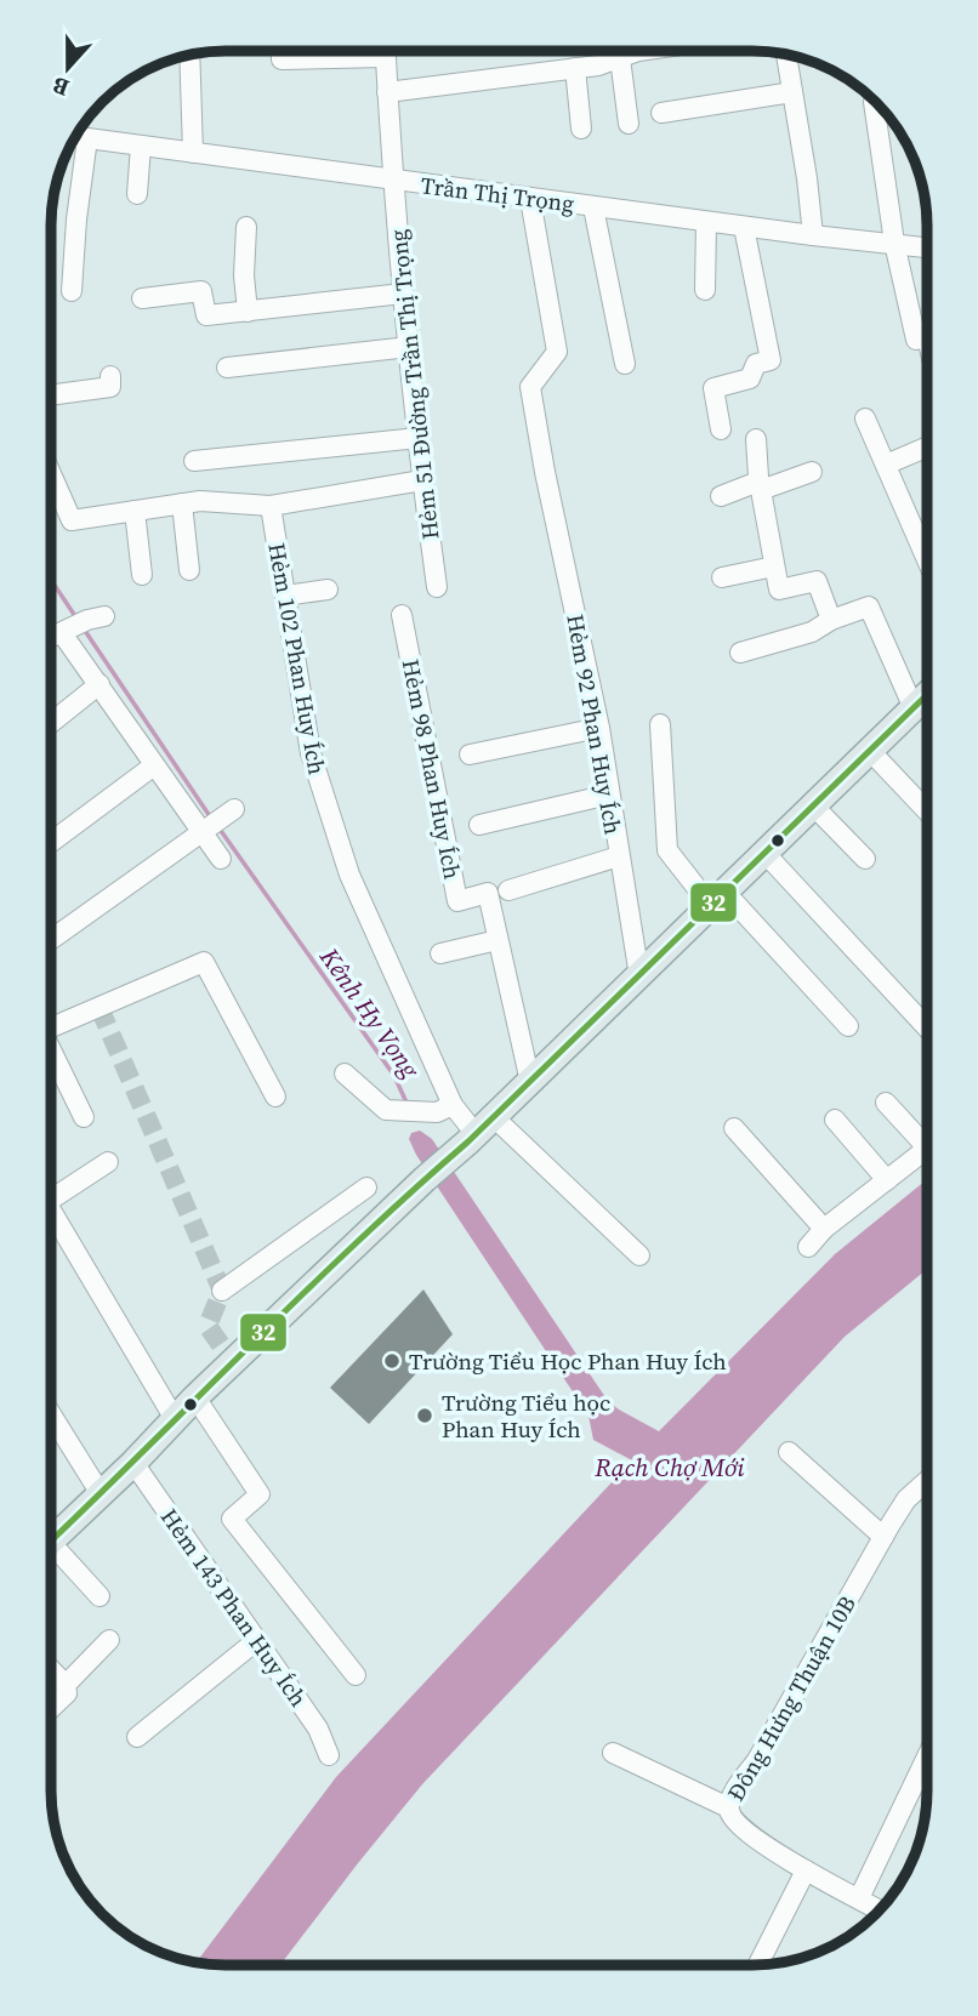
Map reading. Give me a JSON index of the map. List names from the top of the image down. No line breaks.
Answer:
{"streets":{"street":["Trần Thị Trọng","Hẻm 51 Đường Trần Thị Trọng","Hẻm 102 Phan Huy Ích","Hẻm 92 Phan Huy Ích","Hẻm 98 Phan Huy Ích","Hẻm 143 Phan Huy Ích","Đông Hưng Thuận 10B"]},"crossings":[["Trần Thị Trọng","Hẻm 51 Đường Trần Thị Trọng"],["Trần Thị Trọng","Hẻm 92 Phan Huy Ích"]],"water":["Kênh Hy Vọng","Rạch Chợ Mới"],"places":["Trường Tiểu Học Phan Huy Ích","Trường Tiểu học Phan Huy Ích"],"lines":["transit line 32"],"north":"bottom"}
